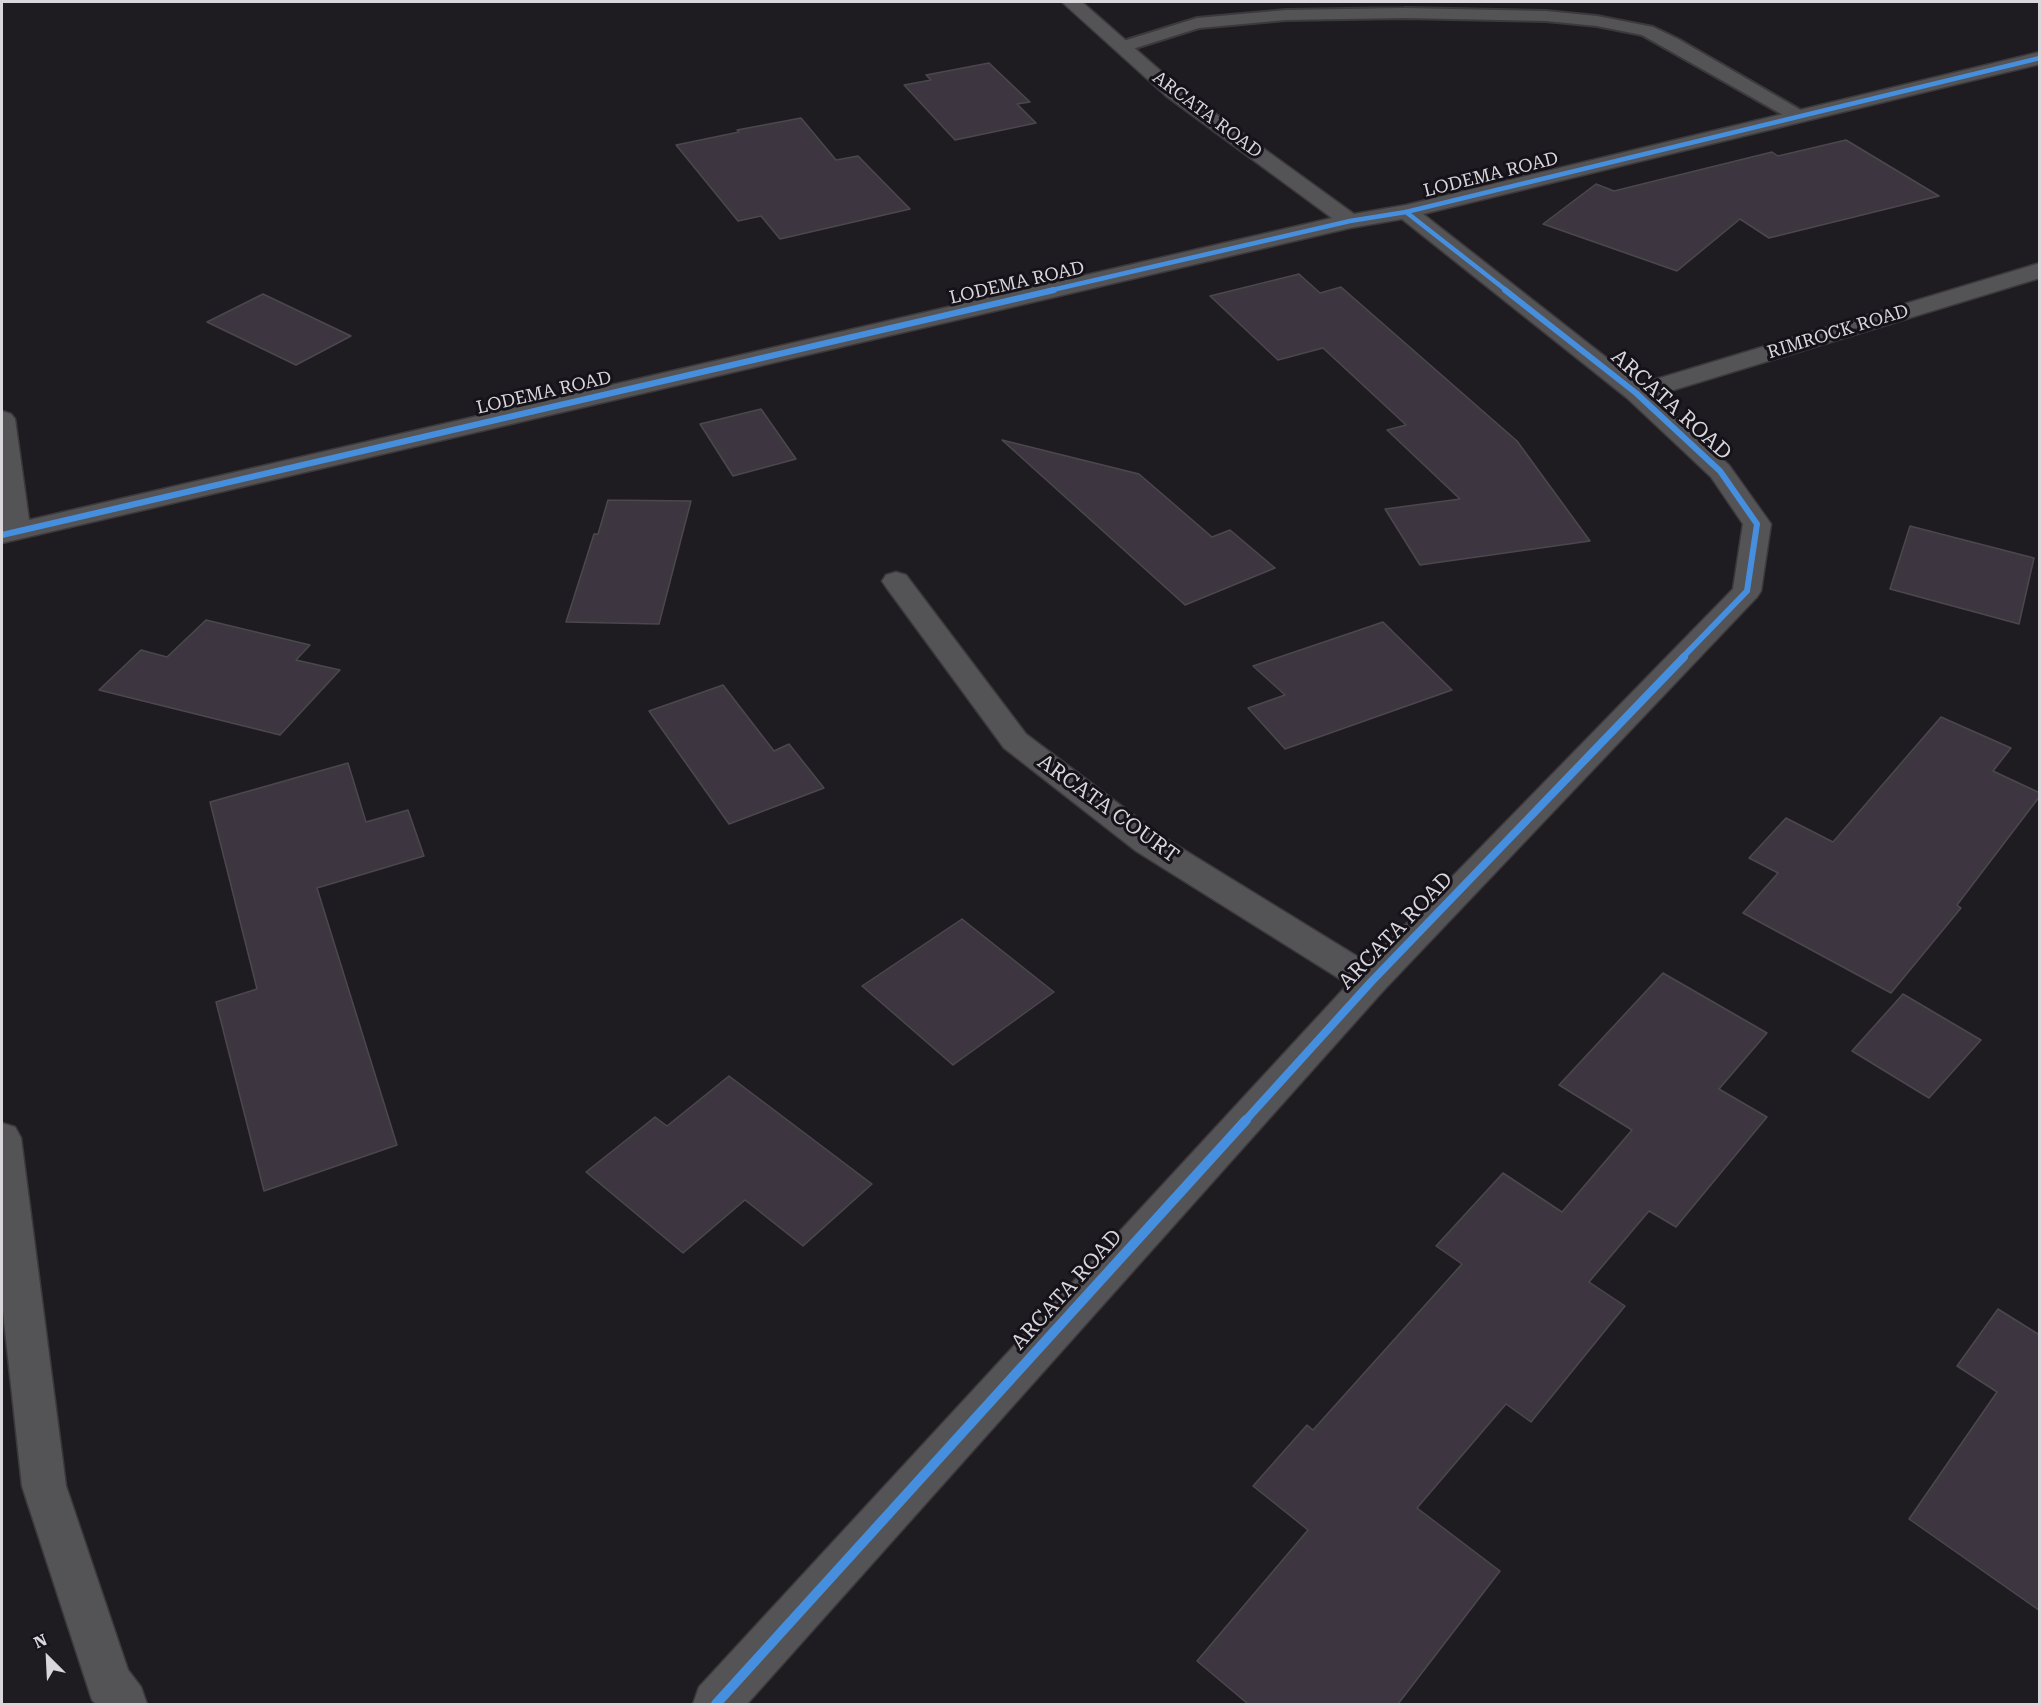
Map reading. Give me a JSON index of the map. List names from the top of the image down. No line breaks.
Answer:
{"streets":{"street":["ARCATA ROAD","LODEMA ROAD","RIMROCK ROAD","ARCATA COURT"]},"crossings":[["ARCATA ROAD","LODEMA ROAD"],["ARCATA ROAD","RIMROCK ROAD"],["ARCATA ROAD","ARCATA COURT"]],"north":"top left"}
